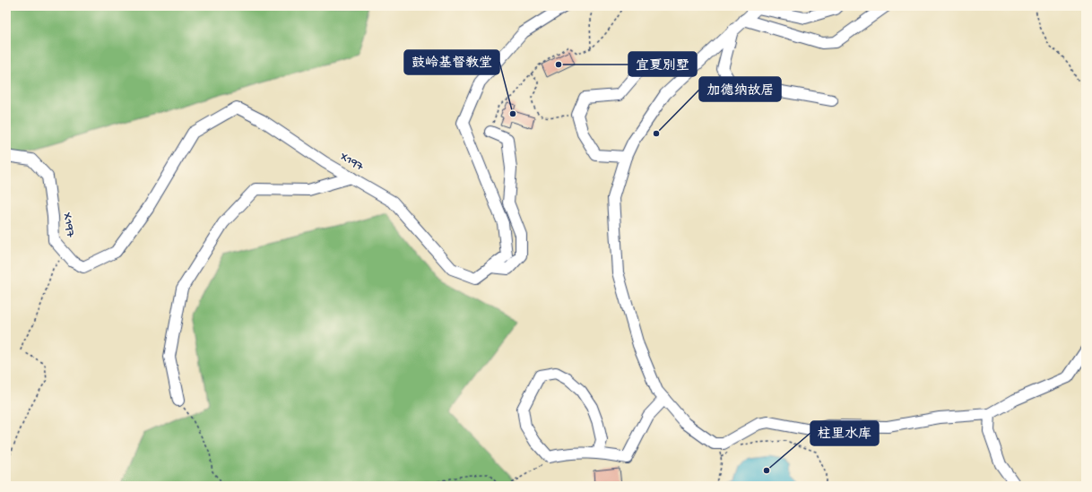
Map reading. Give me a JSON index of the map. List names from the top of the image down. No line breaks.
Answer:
{"streets":{"street":["X197"]},"places":["宜夏别墅","鼓岭基督教堂","加德纳故居","柱里水库"]}
